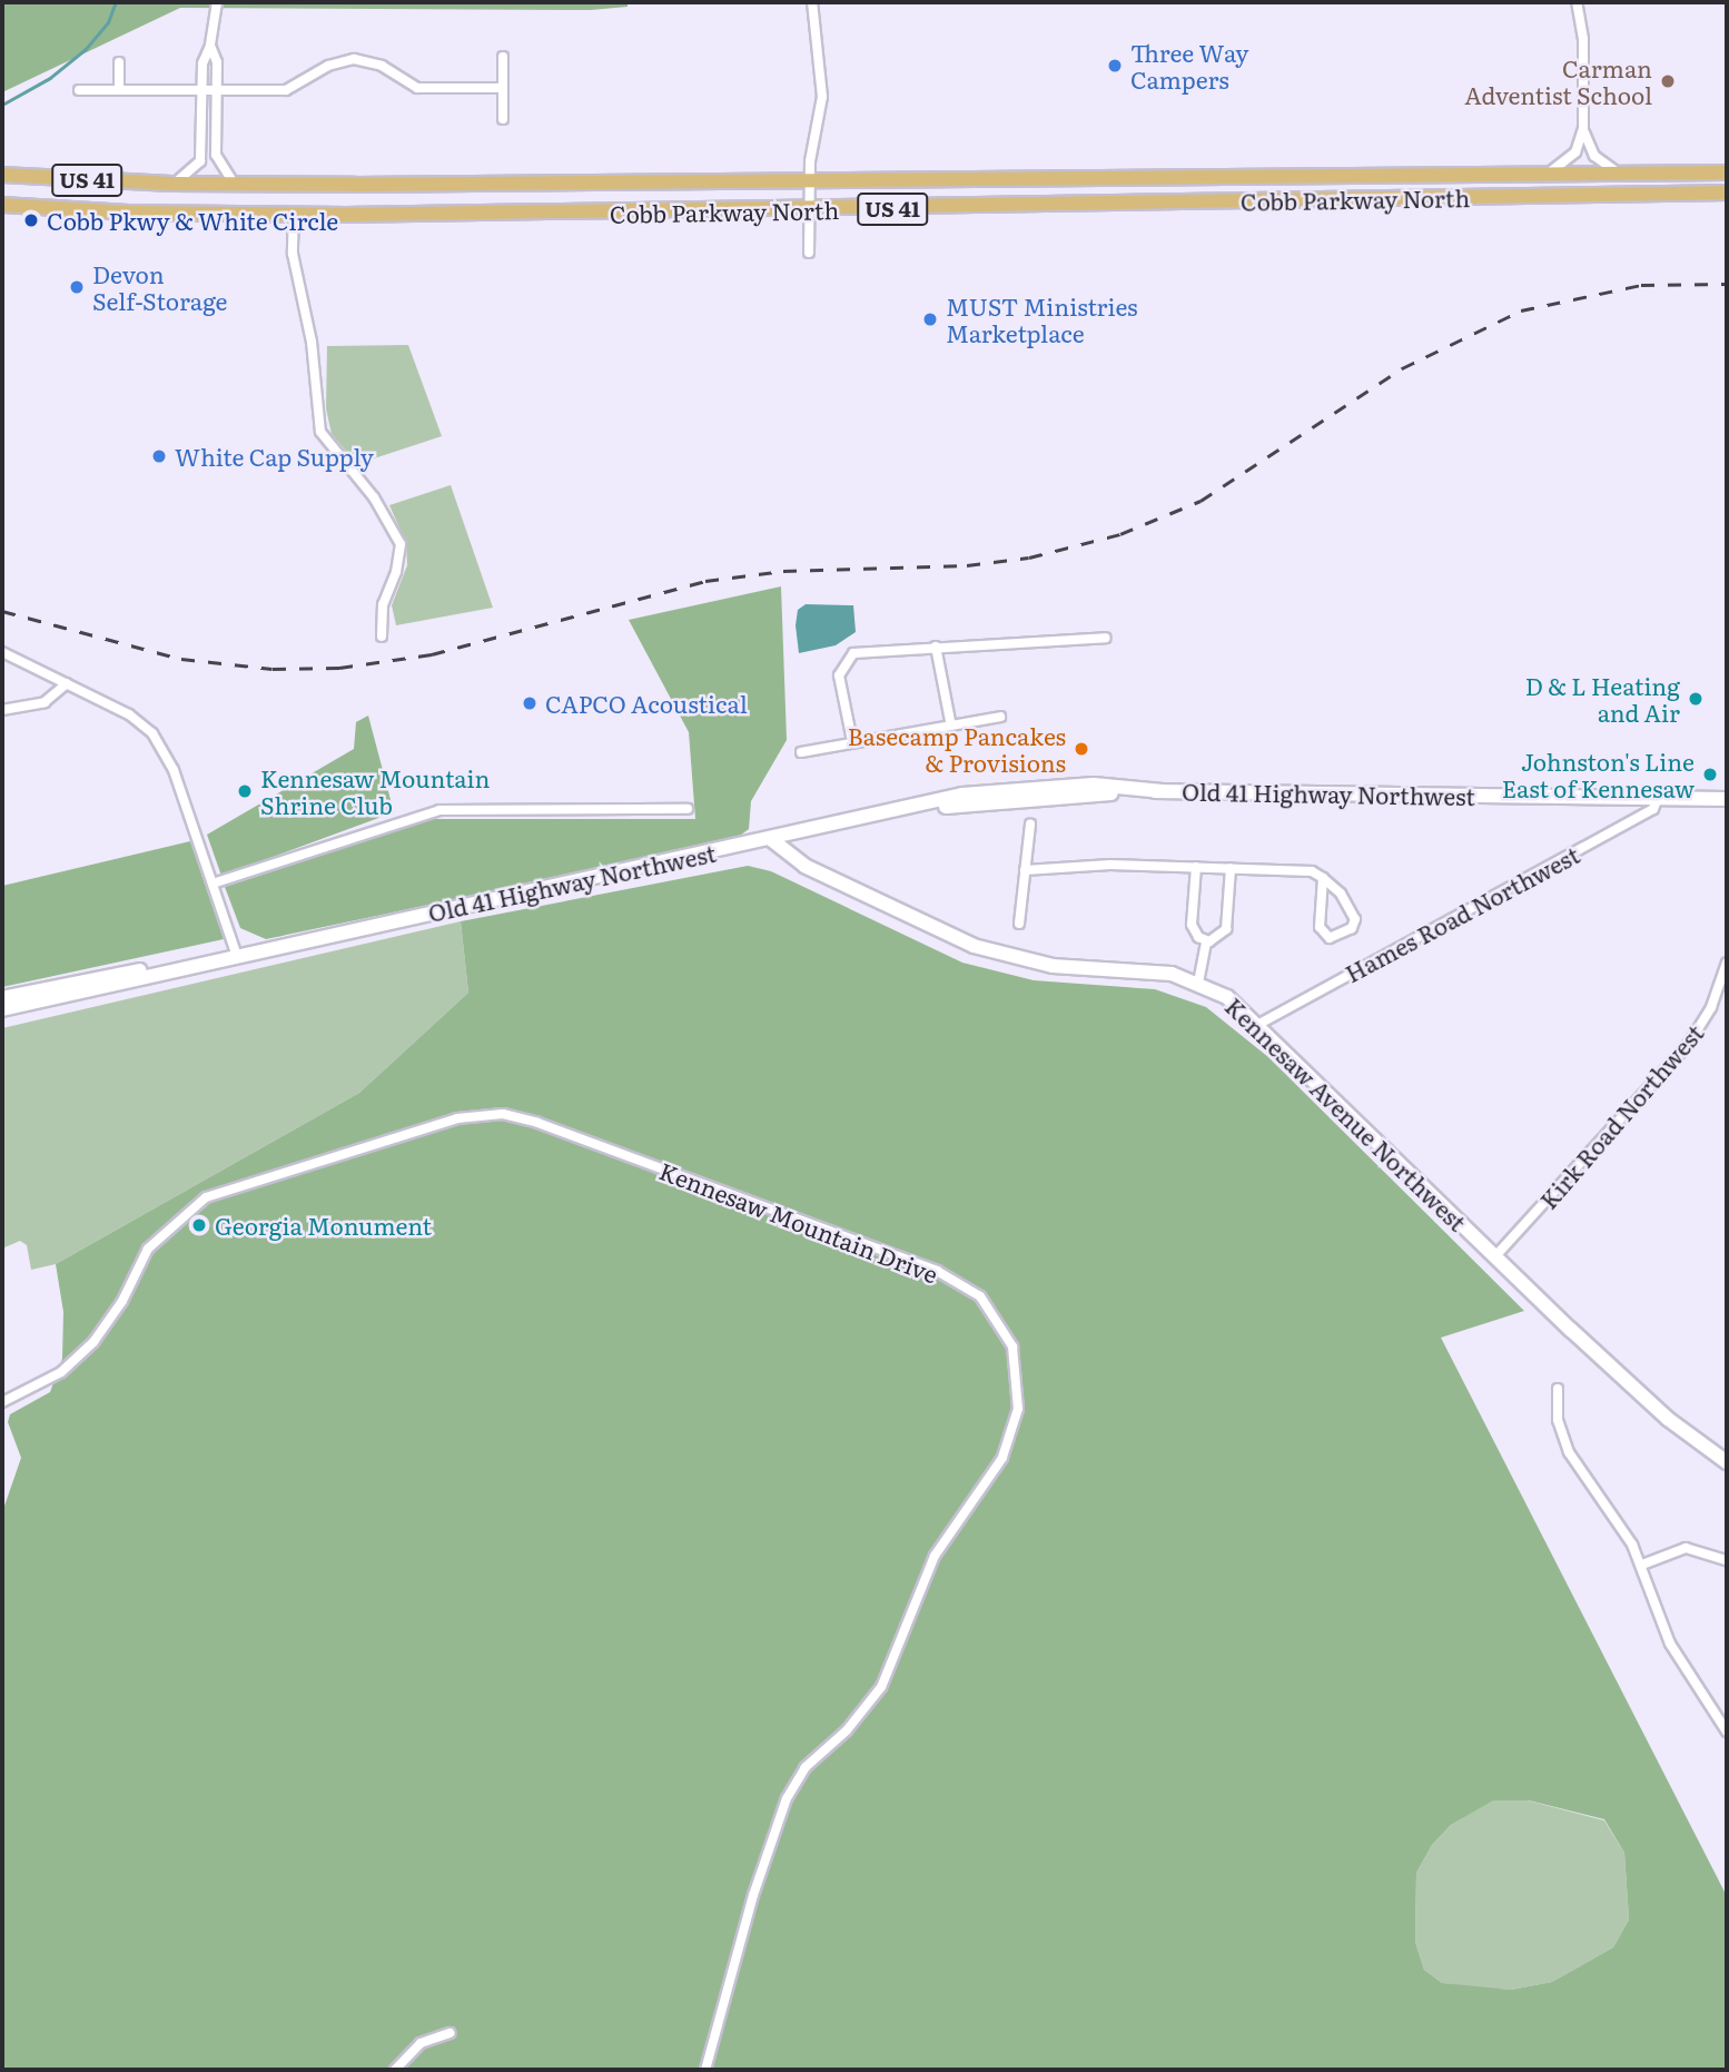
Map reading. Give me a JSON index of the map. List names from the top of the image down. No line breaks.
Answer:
{"streets":{"main road":["US 41","Cobb Parkway North"],"street":["Old 41 Highway Northwest","Hames Road Northwest","Kennesaw Avenue Northwest","Kirk Road Northwest","Kennesaw Mountain Drive"]},"crossings":[["Old 41 Highway Northwest","Hames Road Northwest"],["Old 41 Highway Northwest","Kennesaw Avenue Northwest"],["Hames Road Northwest","Kennesaw Avenue Northwest"],["Kennesaw Avenue Northwest","Kirk Road Northwest"]],"places":["Three Way Campers","Carman Adventist School","Cobb Pkwy & White Circle","Devon Self-Storage","MUST Ministries Marketplace","White Cap Supply","D & L Heating and Air","CAPCO Acoustical","Basecamp Pancakes & Provisions","Johnston's Line East of Kennesaw","Kennesaw Mountain Shrine Club","Georgia Monument"]}
